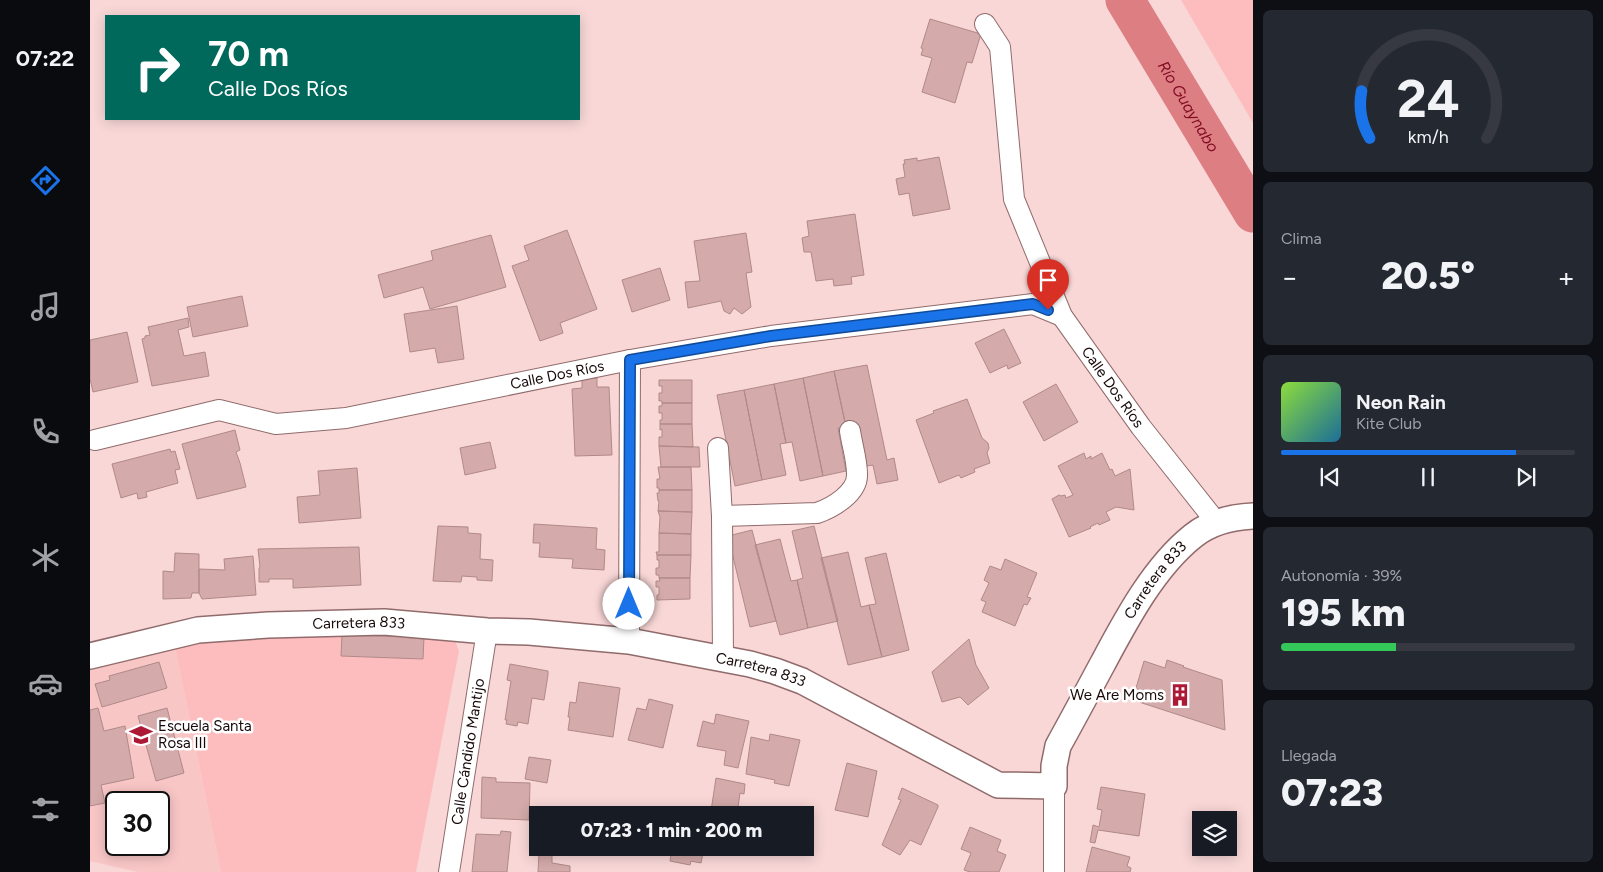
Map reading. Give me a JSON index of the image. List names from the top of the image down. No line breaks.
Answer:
{"streets":{"street":["Calle Dos Ríos","Carretera 833","Calle Cándido Mantijo"]},"crossings":[["Calle Dos Ríos","Carretera 833"],["Carretera 833","Calle Cándido Mantijo"]],"water":["Río Guaynabo"],"places":{"building":["We Are Moms"],"school or university":["Escuela Santa Rosa III"]},"page":{"tabs":"07:22","turn":["70 m","Calle Dos Ríos"],"tile":["Clima",["Autonomía · 39%","195 km"],["Llegada","07:23"]],"heat":["−","20.5°","+"],"song":["Neon Rain","Kite Club"],"limit":"30","trip":"07:23 · 1 min · 200 m","gauge":["24","km/h"]}}
